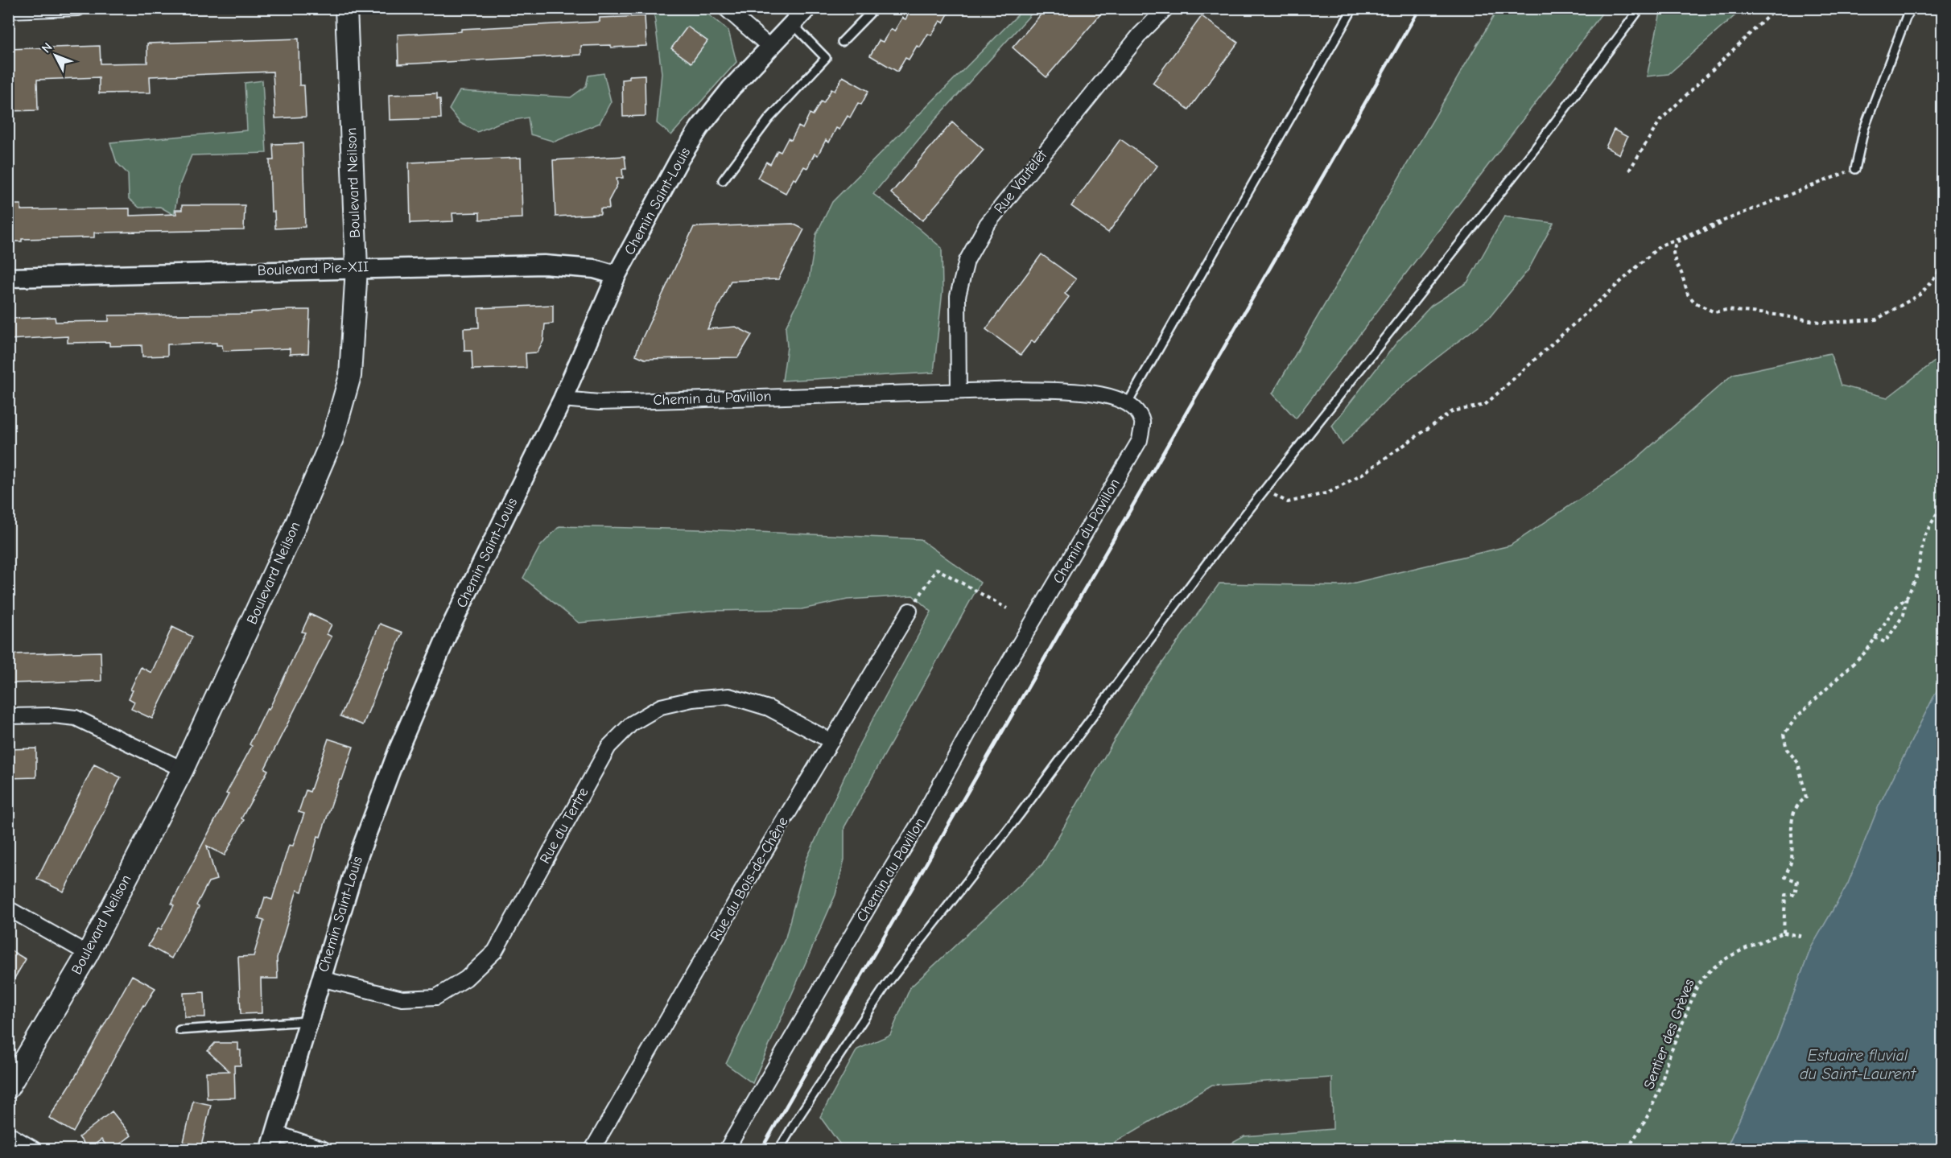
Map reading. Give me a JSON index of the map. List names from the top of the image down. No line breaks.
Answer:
{"streets":{"main road":["Boulevard Neilson"],"street":["Rue Vautelet","Chemin Saint-Louis","Boulevard Pie-XII","Chemin du Pavillon","Rue du Tertre","Rue du Bois-de-Chêne"],"path":["Sentier des Grèves"]},"crossings":[["Rue Vautelet","Chemin du Pavillon"],["Boulevard Neilson","Boulevard Pie-XII"],["Chemin Saint-Louis","Boulevard Pie-XII"],["Chemin Saint-Louis","Chemin du Pavillon"],["Chemin Saint-Louis","Rue du Tertre"],["Rue du Tertre","Rue du Bois-de-Chêne"]],"water":["Estuaire fluvial du Saint-Laurent"],"north":"top left"}
